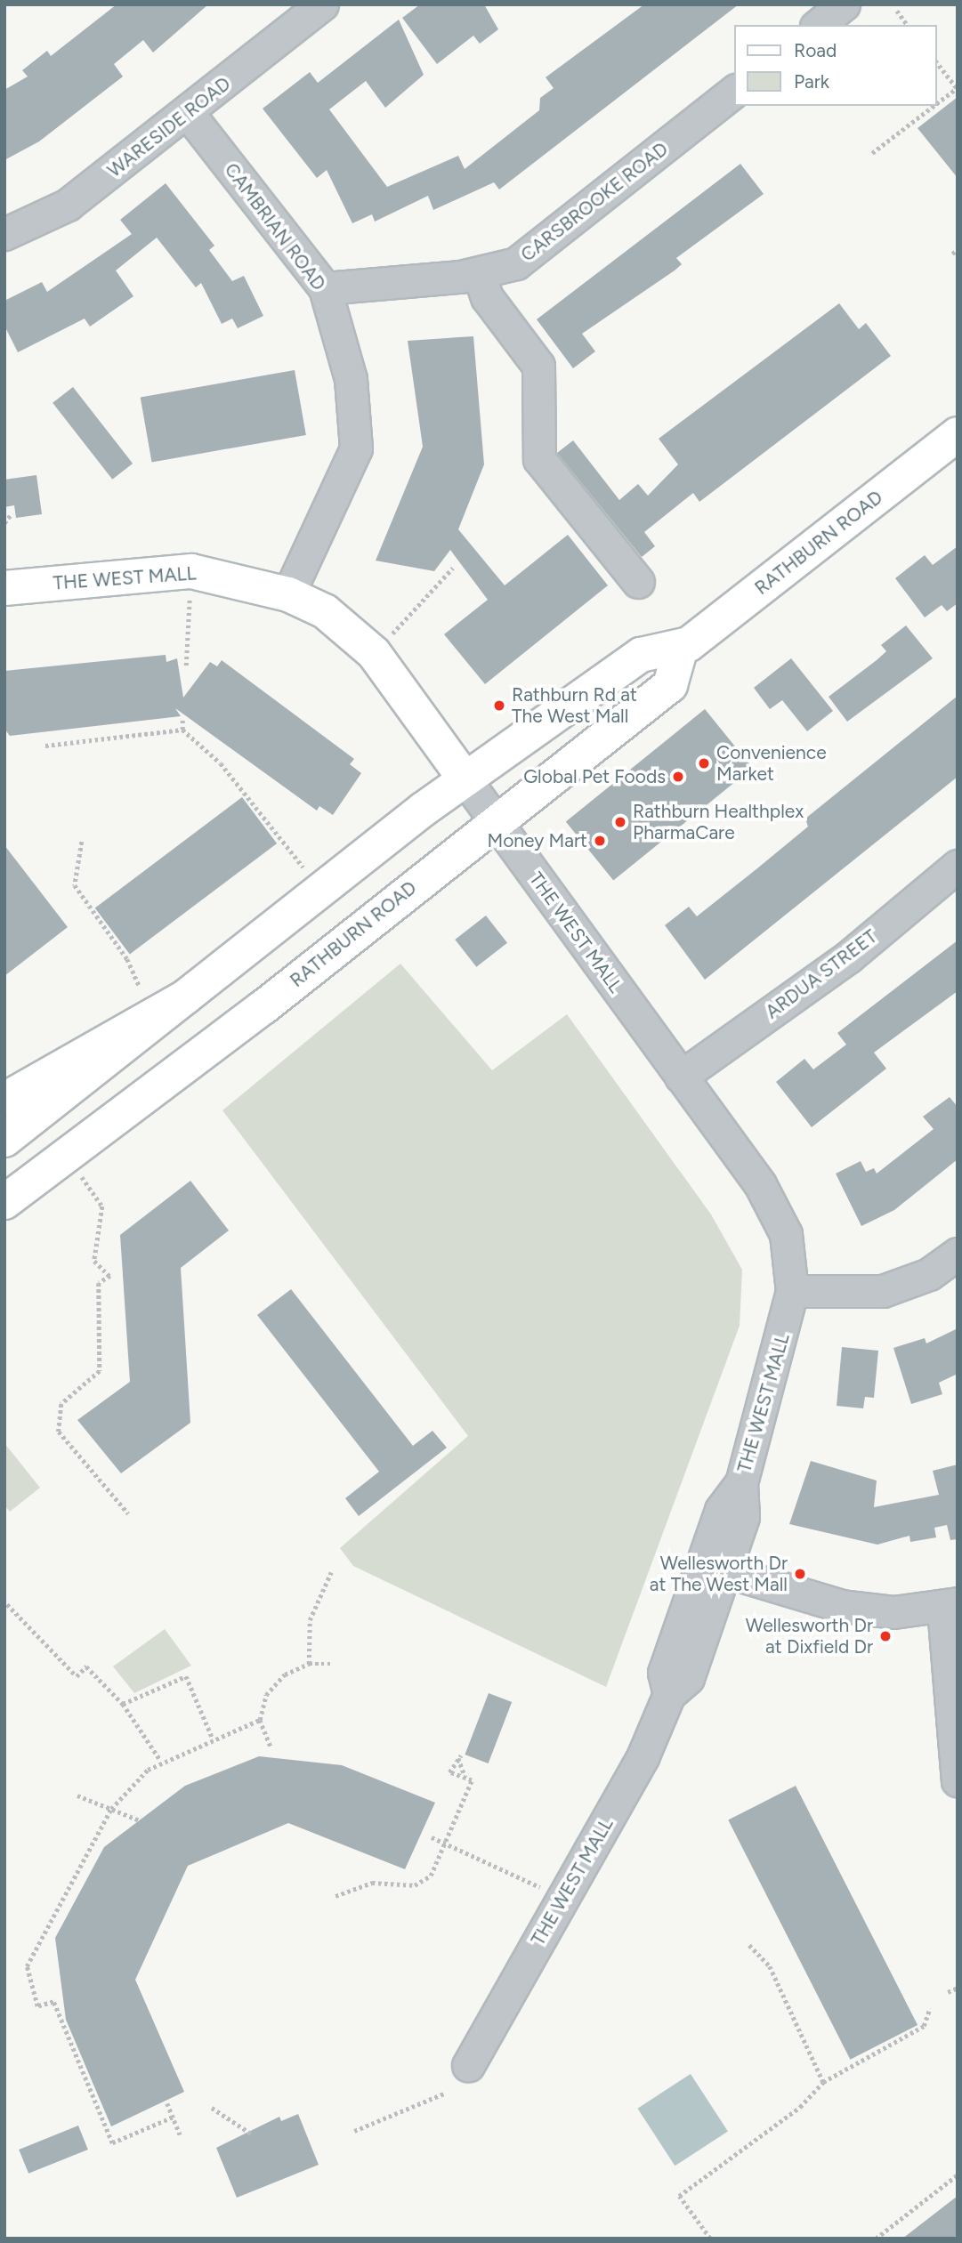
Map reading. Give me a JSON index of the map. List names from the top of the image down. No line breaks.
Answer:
{"streets":{"main road":["RATHBURN ROAD","THE WEST MALL"],"street":["WARESIDE ROAD","CARSBROOKE ROAD","CAMBRIAN ROAD","ARDUA STREET"]},"crossings":[["WARESIDE ROAD","CAMBRIAN ROAD"],["CARSBROOKE ROAD","CAMBRIAN ROAD"],["CAMBRIAN ROAD","THE WEST MALL"],["RATHBURN ROAD","THE WEST MALL"],["THE WEST MALL","ARDUA STREET"]],"places":["Rathburn Rd at The West Mall","Convenience Market","Global Pet Foods","Rathburn Healthplex PharmaCare","Money Mart","Wellesworth Dr at The West Mall","Wellesworth Dr at Dixfield Dr"],"legend":["Road","Park"]}
